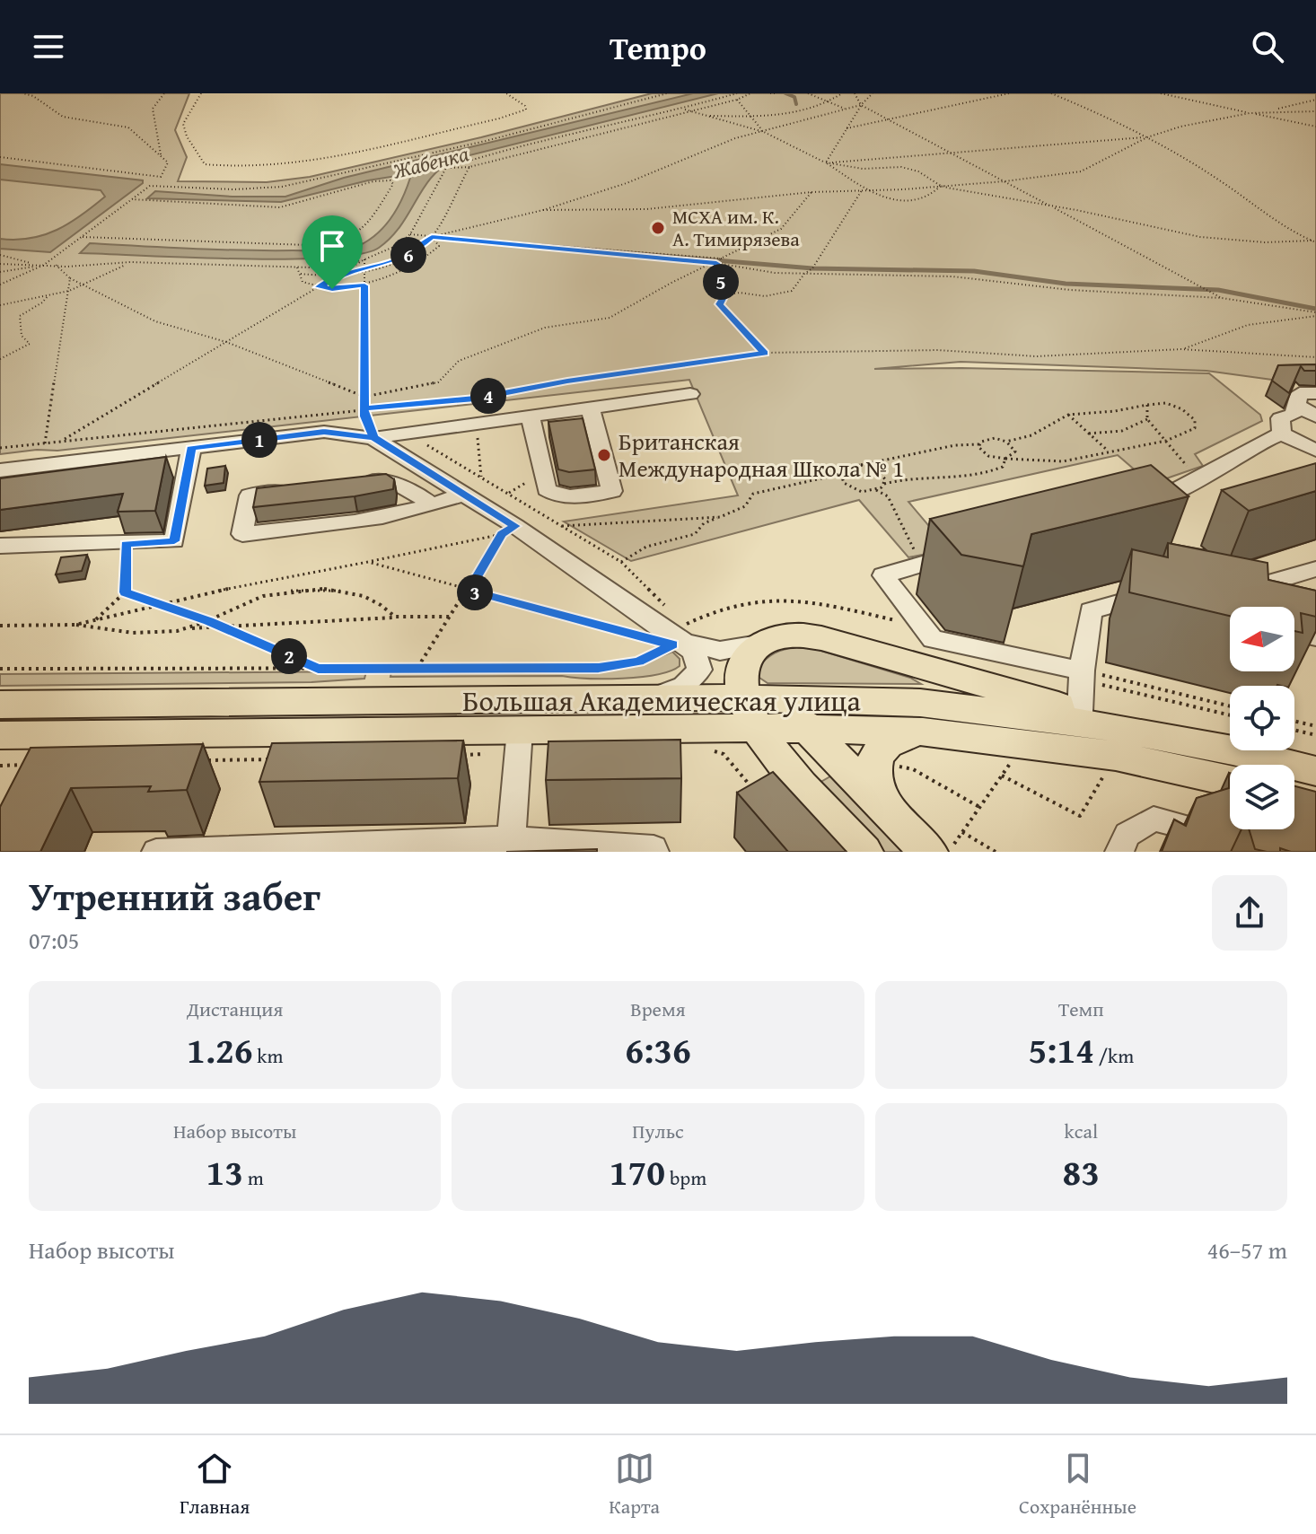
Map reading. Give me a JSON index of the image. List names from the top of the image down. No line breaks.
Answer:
{"streets":{"main road":["Большая Академическая улица"]},"water":["Жабенка"],"places":["МСХА им. К. А. Тимирязева","Британская Международная Школа № 1"],"north":"left","page":{"header":"Tempo","pins":["6","5","4","1","3","2"],"heading":["Утренний забег","07:05"],"stats":[["Дистанция","1.26 km"],["Время","6:36"],["Темп","5:14 /km"],["Набор высоты","13 m"],["Пульс","170 bpm"],["kcal","83"]],"chart":["Набор высоты","46–57 m"],"tabs":["Главная","Карта","Сохранённые"]}}
